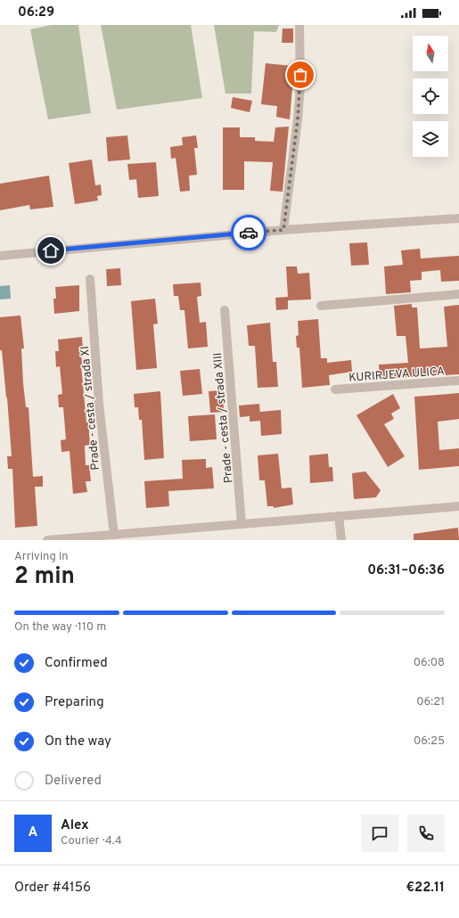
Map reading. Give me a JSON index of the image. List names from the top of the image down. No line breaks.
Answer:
{"streets":{"street":["KURIRJEVA ULICA","Prade - cesta / strada XI","Prade - cesta / strada XIII"]},"north":"top","page":{"status":"06:29","heading":["2 min","Arriving in","06:31–06:36"],"panel":["Alex","Courier · 4.4","Order #4156","€22.11"],"bar":"On the way · 110 m","list":[["Confirmed","06:08"],["Preparing","06:21"],["On the way","06:25"],"Delivered"],"round":"A"}}
